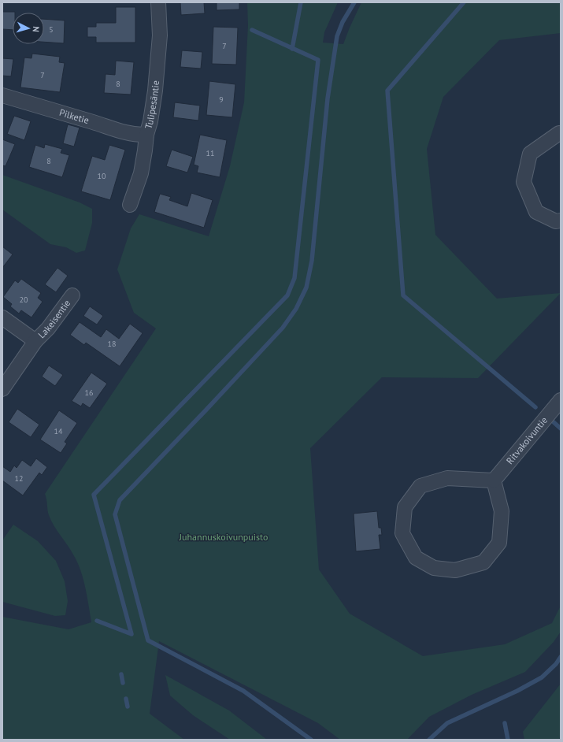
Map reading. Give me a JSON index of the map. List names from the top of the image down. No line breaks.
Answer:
{"streets":{"street":["Tulipesäntie","Pilketie","Lakeisentie","Ritvakoivuntie"]},"crossings":[["Tulipesäntie","Pilketie"]],"parks":["Juhannuskoivunpuisto"],"house_numbers":["5","7","7","8","9","11","8","10","20","18","16","14","12"],"north":"right"}
